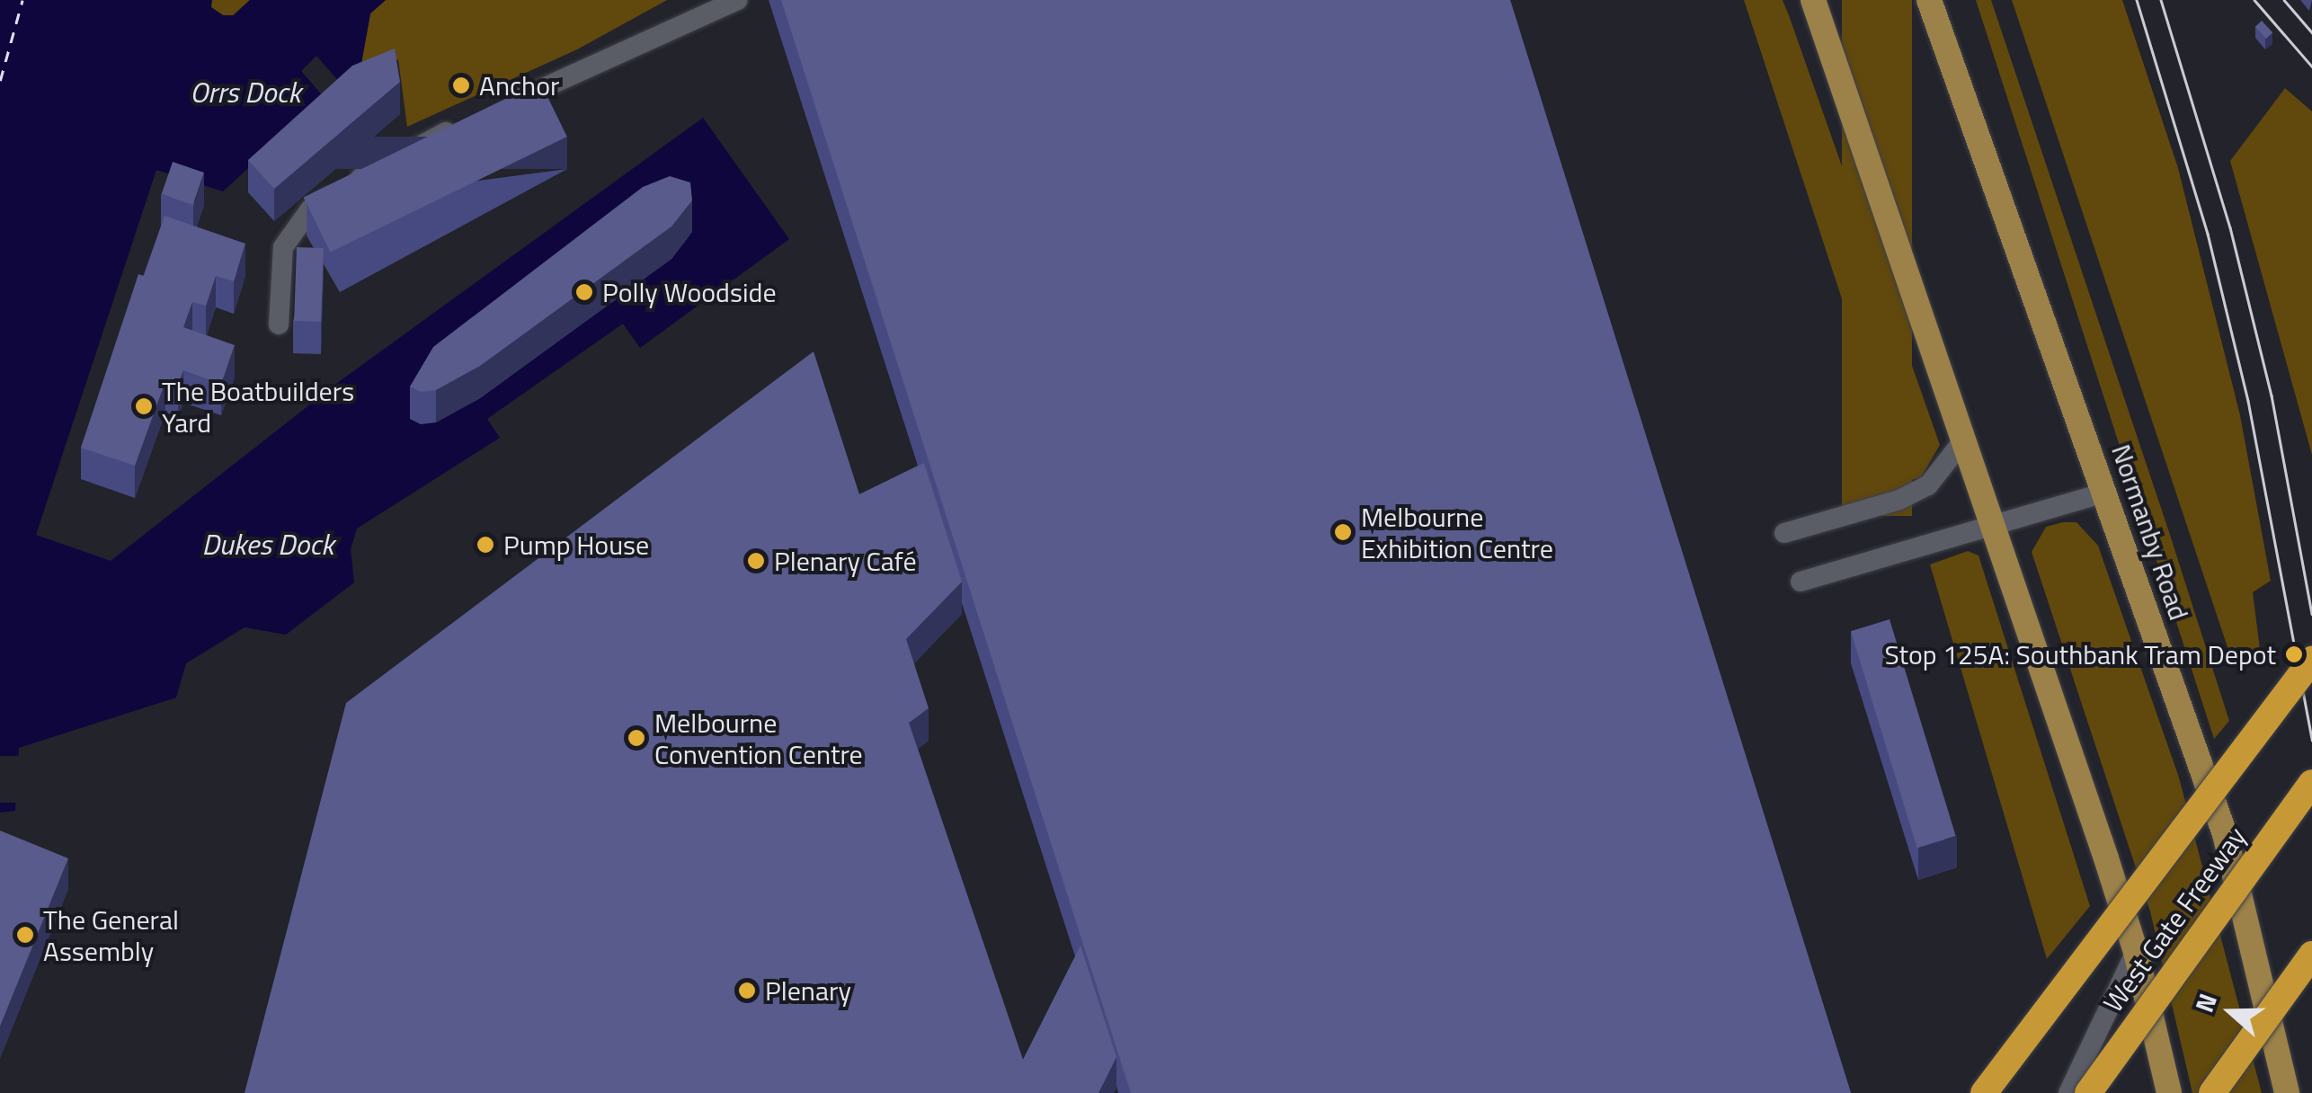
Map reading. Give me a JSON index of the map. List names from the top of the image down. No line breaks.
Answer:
{"streets":{"highway":["West Gate Freeway"],"main road":["Normanby Road"]},"water":["Orrs Dock","Dukes Dock"],"places":["Anchor","Polly Woodside","The Boatbuilders Yard","Melbourne Exhibition Centre","Pump House","Plenary Café","Stop 125A: Southbank Tram Depot","Melbourne Convention Centre","The General Assembly","Plenary"],"north":"left"}
